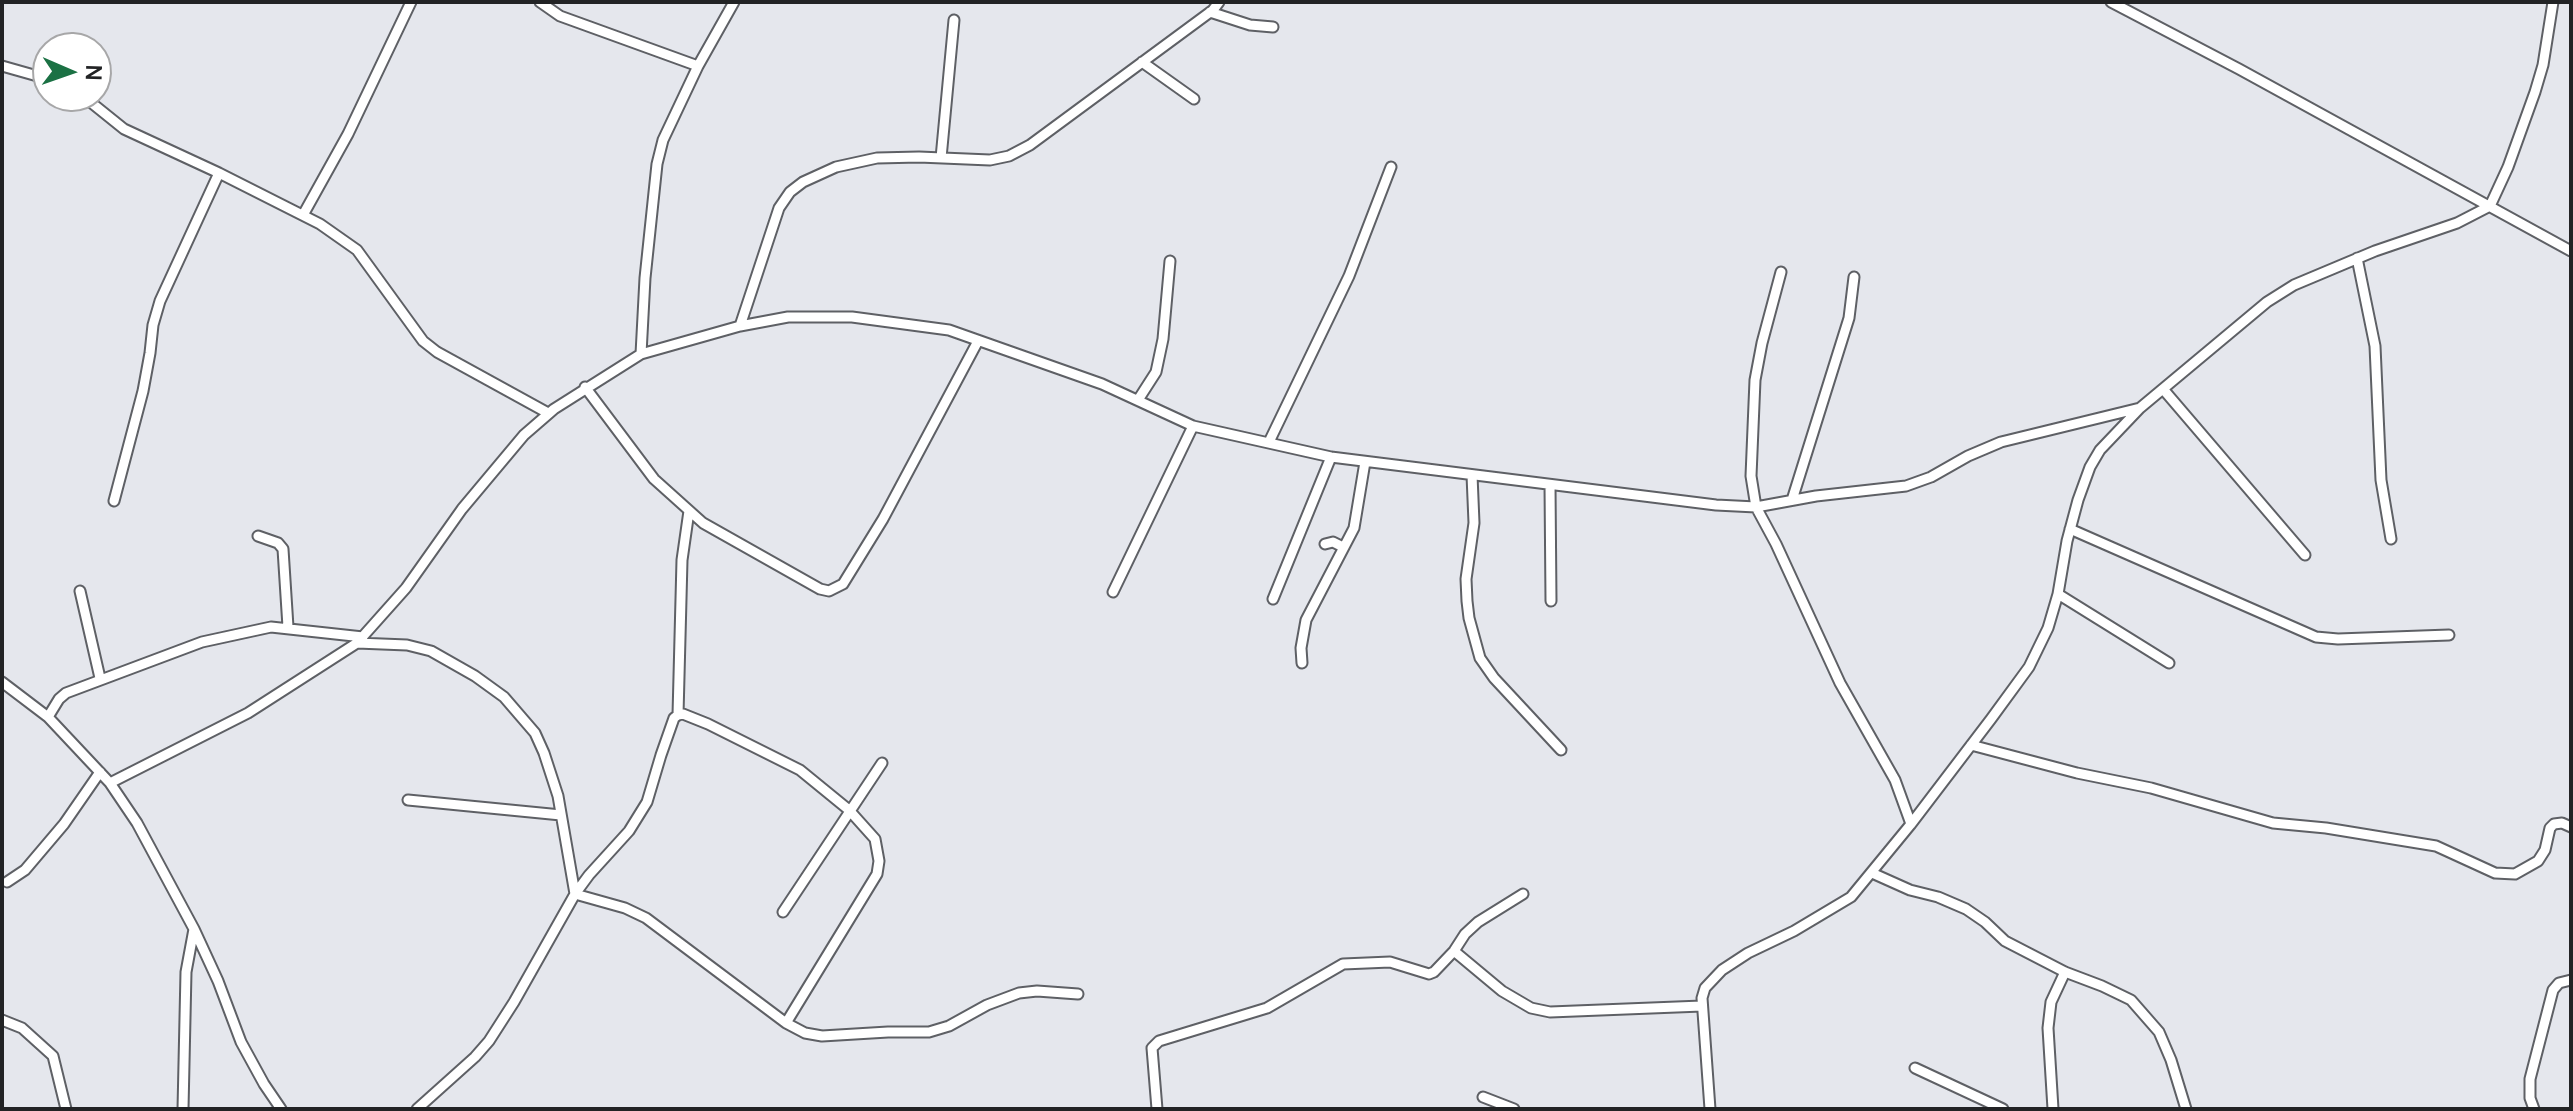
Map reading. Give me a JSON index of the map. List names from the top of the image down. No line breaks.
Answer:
{"north":"right"}
